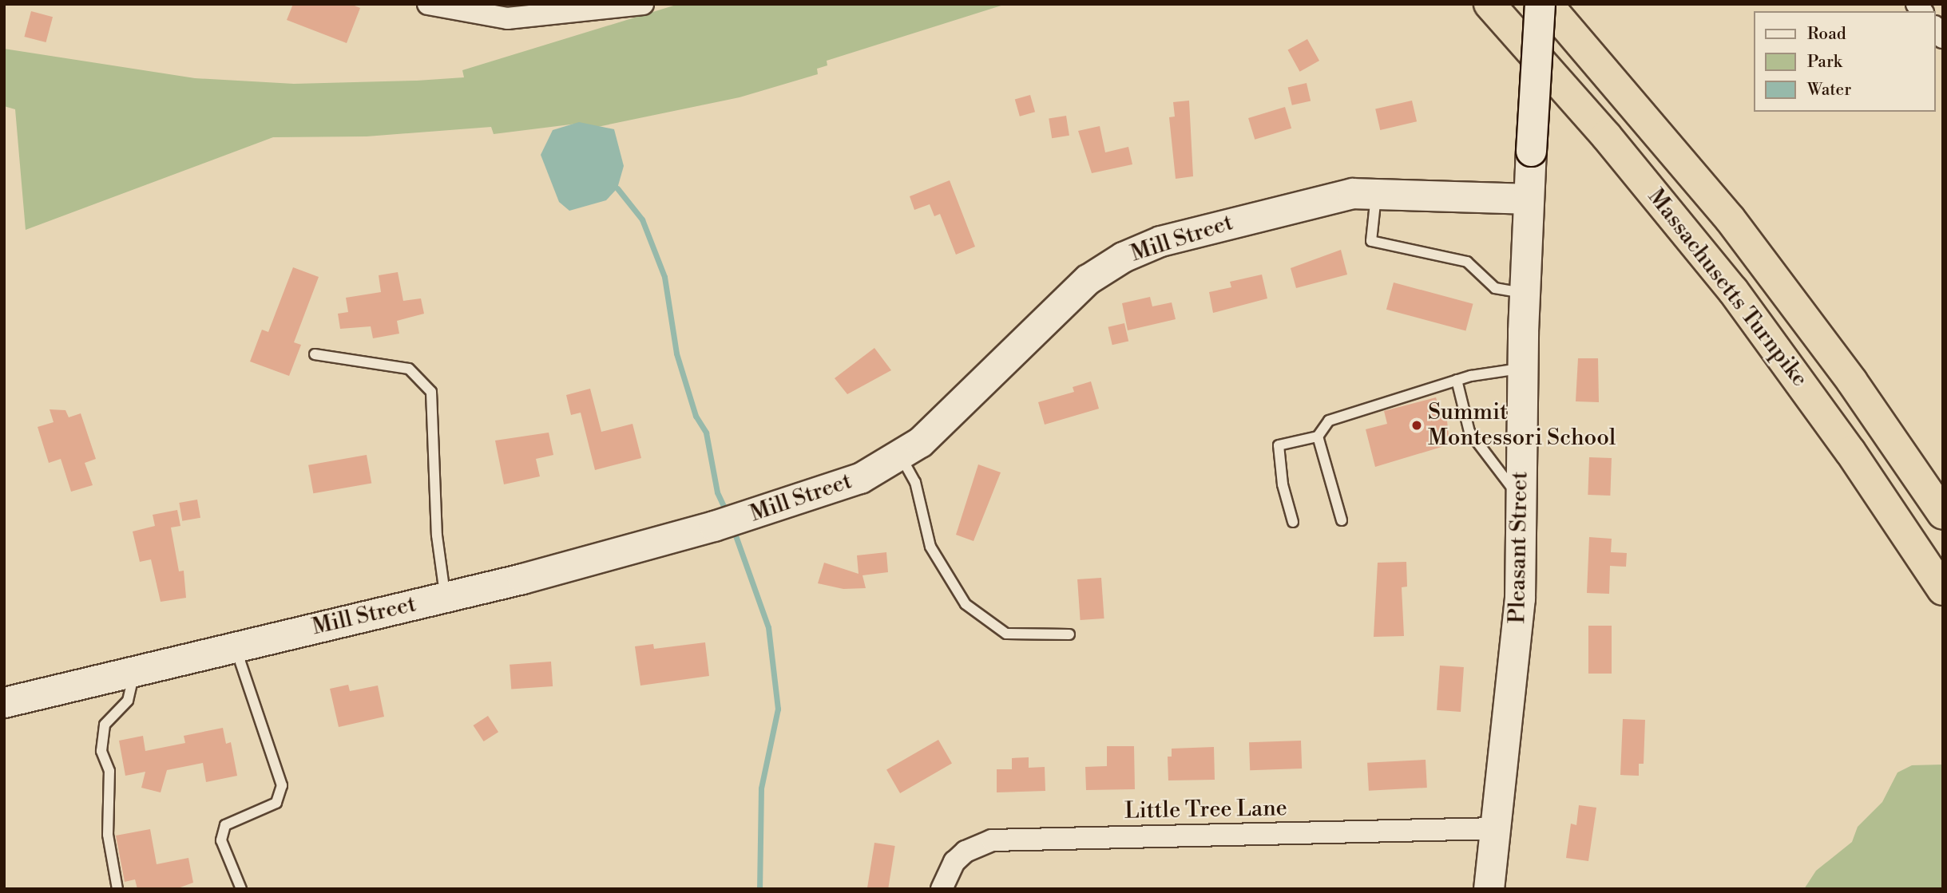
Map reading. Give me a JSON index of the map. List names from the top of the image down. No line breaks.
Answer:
{"streets":{"highway":["Massachusetts Turnpike"],"street":["Mill Street","Pleasant Street","Little Tree Lane"]},"crossings":[["Mill Street","Pleasant Street"],["Pleasant Street","Little Tree Lane"]],"places":["Summit Montessori School"],"legend":["Road","Park","Water"]}
